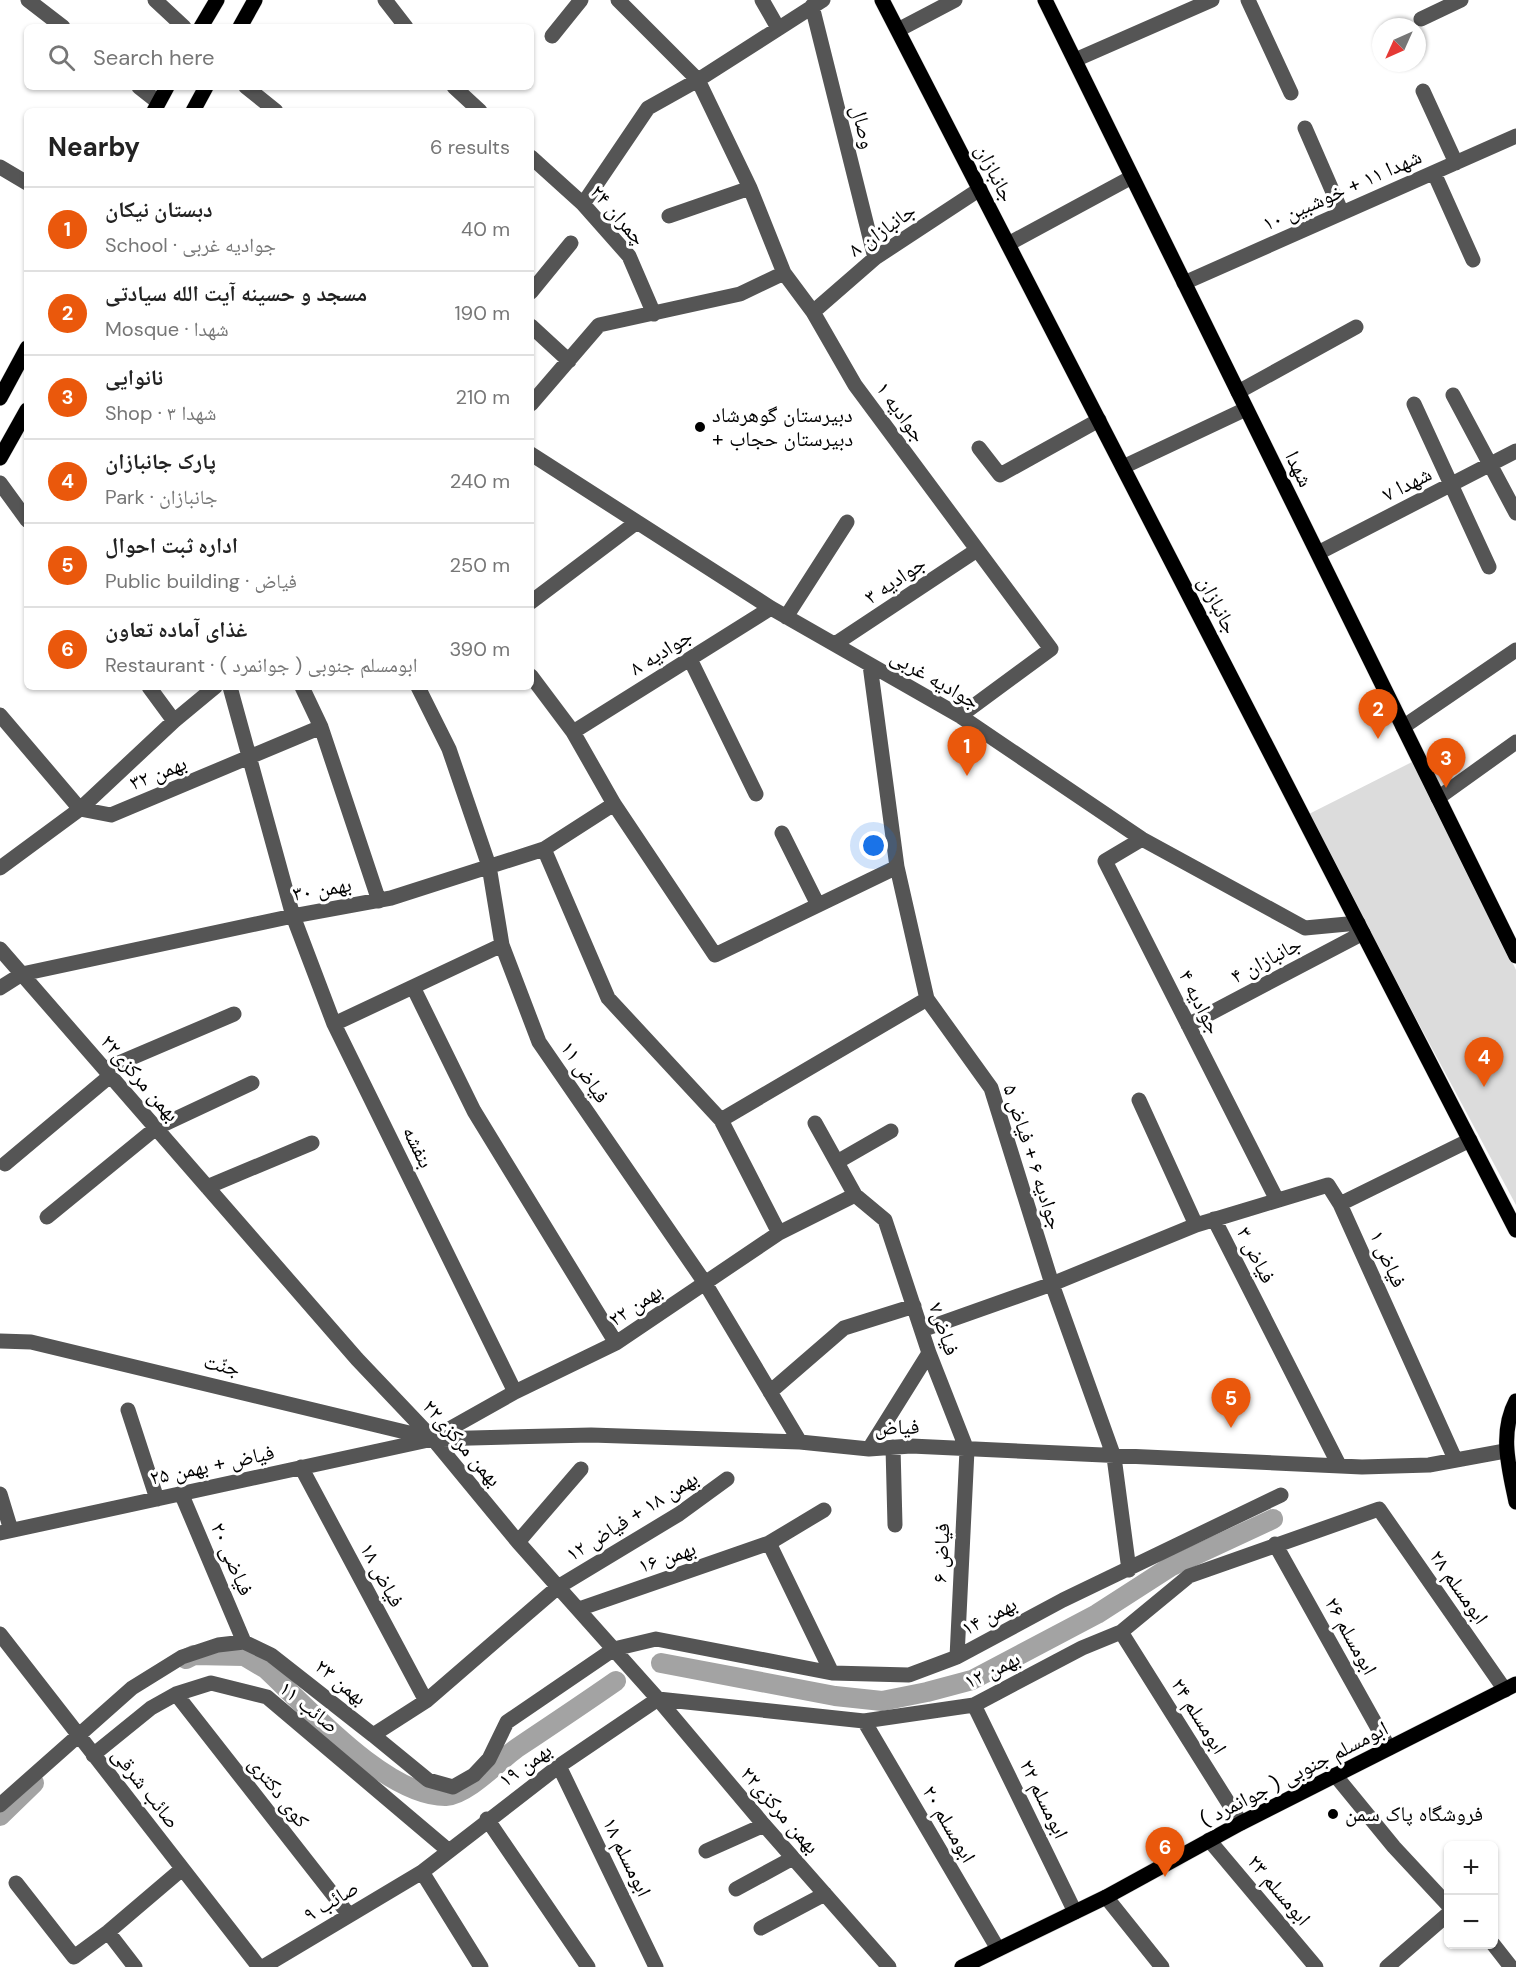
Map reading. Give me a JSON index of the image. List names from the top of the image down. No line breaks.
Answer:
{"streets":{"main road":["جانبازان","شهدا","ابومسلم جنوبی ( جوانمرد )"],"street":["وصال","شهدا ۱۱ + خوشبین ۱۰","چمران ۲۴","جانبازان ۸","جوادیه ۱","شهدا ۷","جوادیه ۳","جوادیه ۸","جوادیه غربی","بهمن ۳۲","بهمن ۳۰","جانبازان ۴","جوادیه ۴","فیاض ۱۱","۲۲بهمن مرکزی","بنفشه","جوادیه ۶ + فیاض ۵","فیاض ۳","فیاض ۱","بهمن ۲۲","فیاض۷","جنّت","فیاض","فیاض + بهمن ۲۵","بهمن ۱۸ + فیاض ۱۲","فیاض ۶","بهمن ۱۶","فیاضی ۲۰","فیاض ۱۸","ابومسلم ۲۸","بهمن ۱۴","ابومسلم ۲۶","بهمن ۱۲","بهمن ۲۳","صائب ۱۱","ابومسلم ۲۴","بهمن ۱۹","صائب شرقی","کوی دکتری","ابومسلم ۲۲","ابومسلم ۲۰","ابومسلم ۱۸","ابومسلم ۲۳","صائب ۹"]},"crossings":[["وصال","جانبازان ۸"],["جانبازان","جانبازان ۸"],["جانبازان","جوادیه غربی"],["جانبازان","جانبازان ۴"],["شهدا ۱۱ + خوشبین ۱۰","شهدا"],["جانبازان ۸","جوادیه ۱"],["جوادیه ۱","جوادیه ۳"],["جوادیه ۱","جوادیه غربی"],["شهدا","شهدا ۷"],["جوادیه ۳","جوادیه غربی"],["جوادیه ۸","جوادیه غربی"],["جوادیه غربی","جانبازان ۴"],["جوادیه غربی","جوادیه ۴"],["جوادیه غربی","جوادیه ۶ + فیاض ۵"],["بهمن ۳۲","بنفشه"],["بهمن ۳۰","فیاض ۱۱"],["بهمن ۳۰","۲۲بهمن مرکزی"],["بهمن ۳۰","بنفشه"],["جانبازان ۴","جوادیه ۴"],["جوادیه ۴","فیاض ۱"],["فیاض ۱۱","بهمن ۲۲"],["فیاض ۱۱","فیاض"],["۲۲بهمن مرکزی","بهمن ۲۲"],["۲۲بهمن مرکزی","جنّت"],["۲۲بهمن مرکزی","فیاض"],["۲۲بهمن مرکزی","فیاض + بهمن ۲۵"],["۲۲بهمن مرکزی","بهمن ۱۸ + فیاض ۱۲"],["۲۲بهمن مرکزی","بهمن ۱۶"],["۲۲بهمن مرکزی","بهمن ۱۴"],["۲۲بهمن مرکزی","بهمن ۱۲"],["۲۲بهمن مرکزی","بهمن ۲۳"],["۲۲بهمن مرکزی","بهمن ۱۹"],["بنفشه","بهمن ۲۲"],["جوادیه ۶ + فیاض ۵","فیاض ۳"],["جوادیه ۶ + فیاض ۵","فیاض"],["جوادیه ۶ + فیاض ۵","بهمن ۱۴"],["فیاض ۳","فیاض ۱"],["فیاض ۳","فیاض۷"],["فیاض ۳","فیاض"],["فیاض ۱","فیاض"],["بهمن ۲۲","فیاض۷"],["بهمن ۲۲","جنّت"],["بهمن ۲۲","فیاض"],["بهمن ۲۲","فیاض + بهمن ۲۵"],["فیاض۷","فیاض"],["فیاض۷","فیاض ۶"],["جنّت","فیاض"],["جنّت","فیاض + بهمن ۲۵"],["فیاض","فیاض + بهمن ۲۵"],["فیاض","فیاض ۶"],["فیاض + بهمن ۲۵","فیاضی ۲۰"],["فیاض + بهمن ۲۵","فیاض ۱۸"],["بهمن ۱۸ + فیاض ۱۲","بهمن ۲۳"],["فیاض ۶","بهمن ۱۴"],["فیاضی ۲۰","بهمن ۲۳"],["فیاض ۱۸","بهمن ۲۳"],["ابومسلم ۲۸","بهمن ۱۲"],["ابومسلم ۲۸","ابومسلم جنوبی ( جوانمرد )"],["ابومسلم ۲۶","بهمن ۱۲"],["ابومسلم ۲۶","ابومسلم جنوبی ( جوانمرد )"],["بهمن ۱۲","ابومسلم ۲۴"],["بهمن ۱۲","بهمن ۱۹"],["بهمن ۱۲","ابومسلم ۲۲"],["بهمن ۱۲","ابومسلم ۲۰"],["صائب ۱۱","بهمن ۱۹"],["صائب ۱۱","صائب شرقی"],["صائب ۱۱","کوی دکتری"],["ابومسلم ۲۴","ابومسلم جنوبی ( جوانمرد )"],["بهمن ۱۹","ابومسلم ۱۸"],["بهمن ۱۹","صائب ۹"],["ابومسلم جنوبی ( جوانمرد )","ابومسلم ۲۲"],["ابومسلم جنوبی ( جوانمرد )","ابومسلم ۲۰"],["ابومسلم جنوبی ( جوانمرد )","ابومسلم ۲۳"],["کوی دکتری","صائب ۹"]],"places":["دبیرستان گوهرشاد + دبیرستان حجاب","فروشگاه پاک سمن"],"north":"bottom left","page":{"search":"Search here","heading":["Nearby","6 results"],"list":[{"mark":"1","name":"دبستان نیکان","note":"School · جوادیه غربی","value":"40 m"},{"mark":"2","name":"مسجد و حسینه آیت الله سیادتی","note":"Mosque · شهدا","value":"190 m"},{"mark":"3","name":"نانوایی","note":"Shop · شهدا ۳","value":"210 m"},{"mark":"4","name":"پارک جانبازان","note":"Park · جانبازان","value":"240 m"},{"mark":"5","name":"اداره ثبت احوال","note":"Public building · فیاض","value":"250 m"},{"mark":"6","name":"غذای آماده تعاون","note":"Restaurant · ابومسلم جنوبی ( جوانمرد )","value":"390 m"}],"pins":["2","1","3","4","5","6"],"map_buttons":["+","−"]}}
